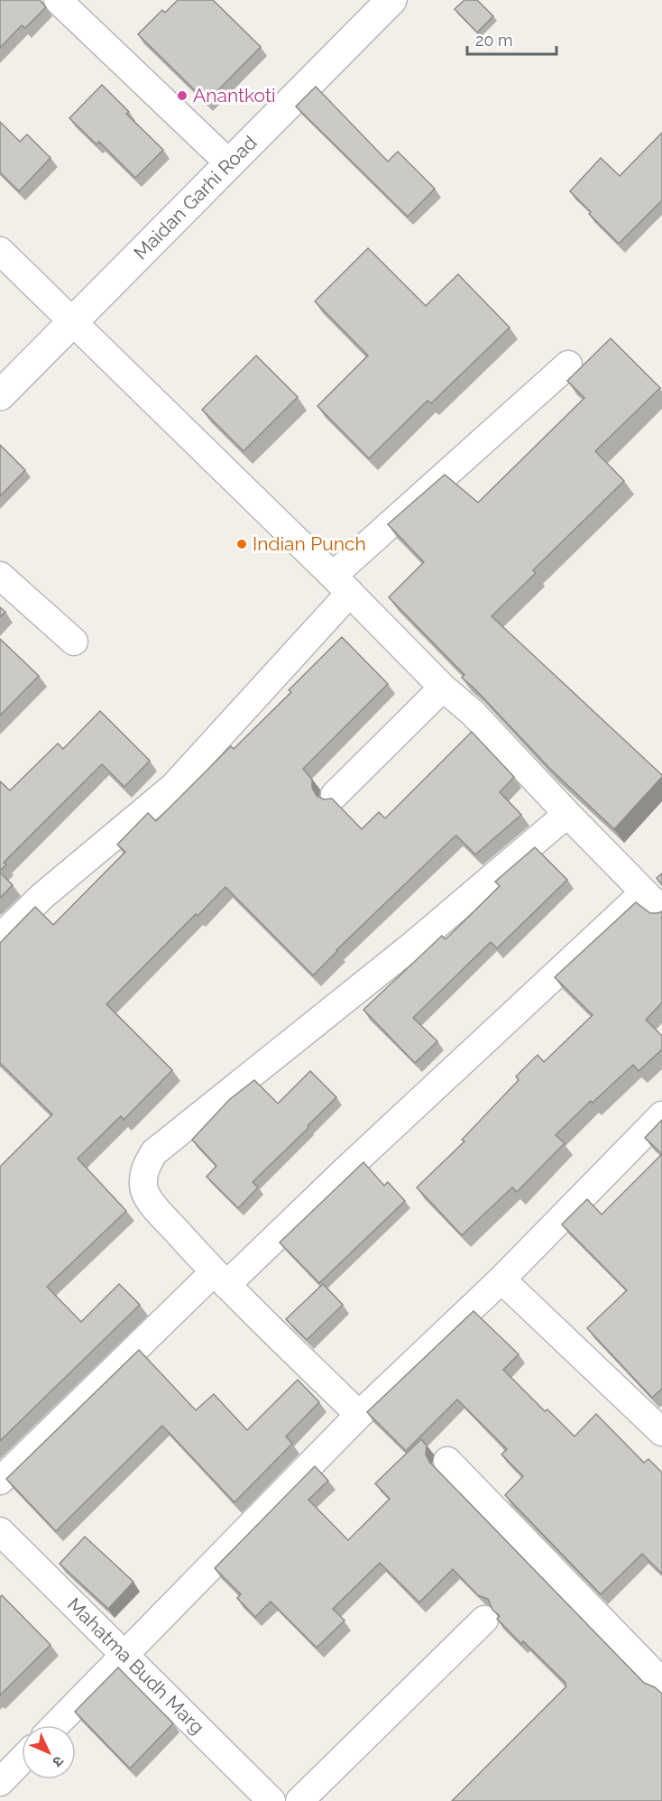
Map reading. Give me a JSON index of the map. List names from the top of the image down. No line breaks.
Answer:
{"streets":{"street":["Maidan Garhi Road","Mahatma Budh Marg"]},"places":["Anantkoti","Indian Punch"],"scale_bar":"20 m","north":"bottom right"}
